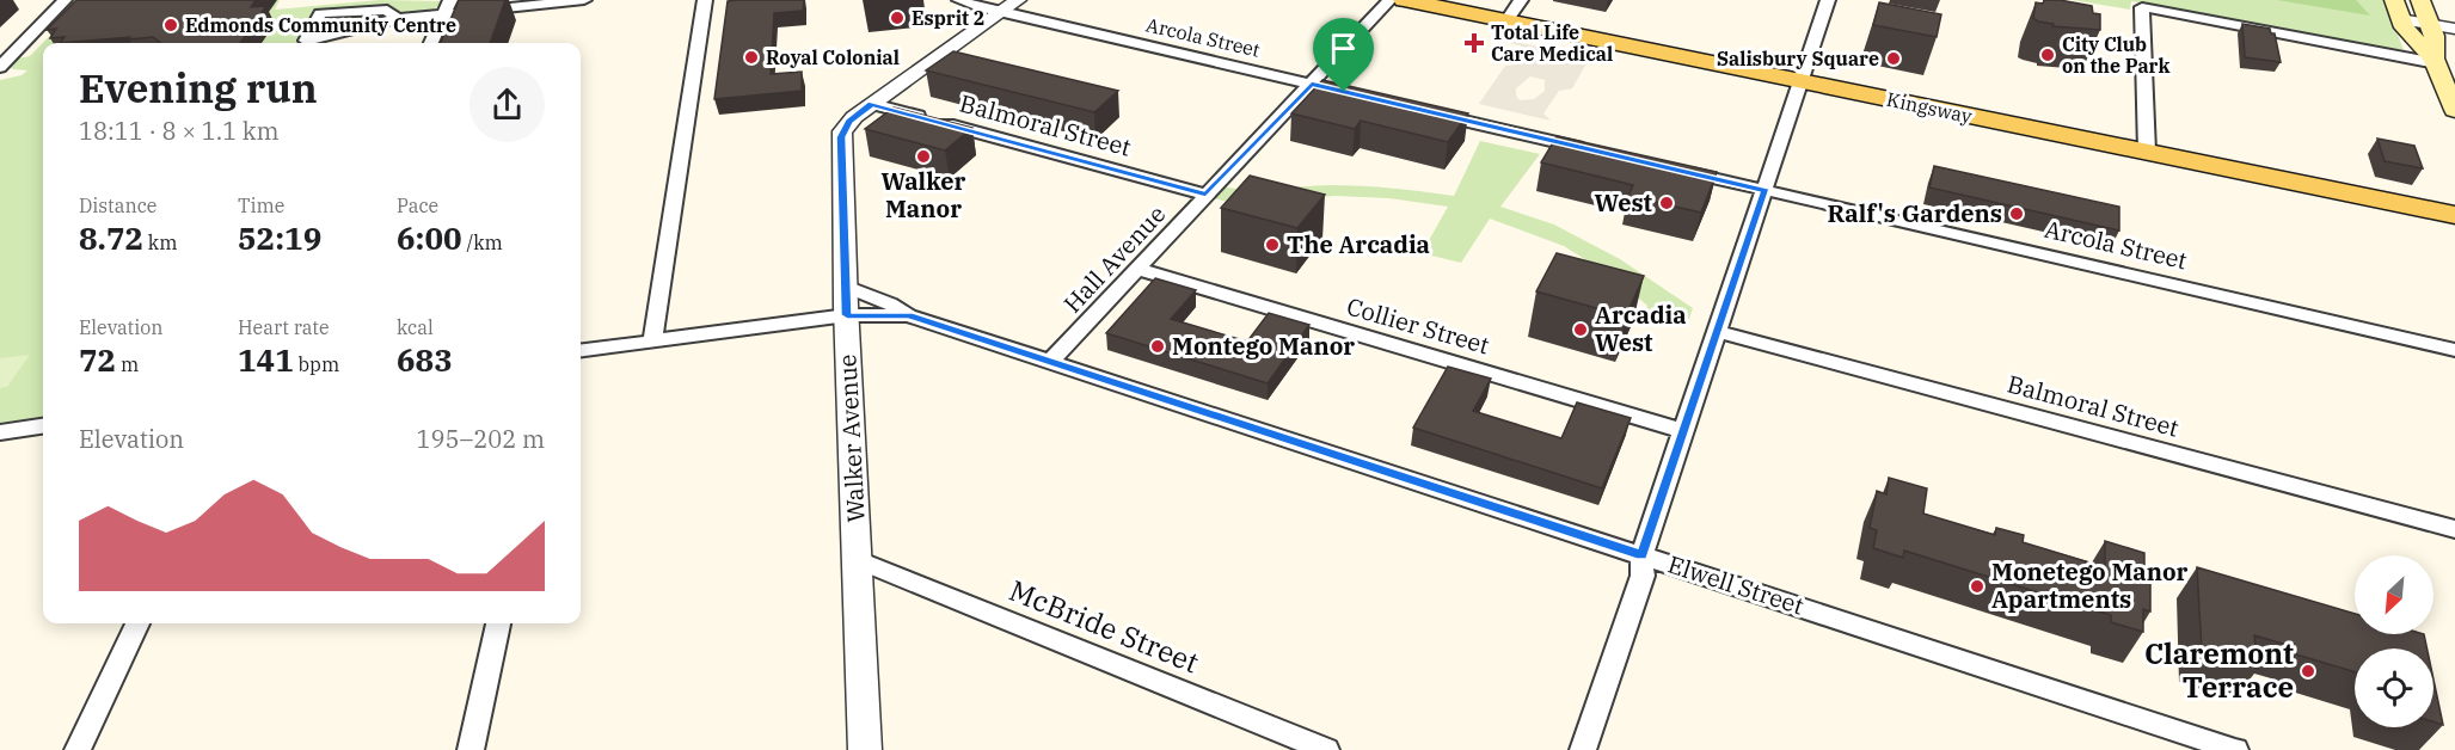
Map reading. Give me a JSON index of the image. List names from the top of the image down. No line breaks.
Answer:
{"streets":{"main road":["Kingsway"],"street":["Arcola Street","Balmoral Street","Hall Avenue","Collier Street","Walker Avenue","Elwell Street","McBride Street"]},"crossings":[["Arcola Street","Hall Avenue"],["Arcola Street","Walker Avenue"],["Balmoral Street","Hall Avenue"],["Balmoral Street","Walker Avenue"],["Hall Avenue","Collier Street"],["Hall Avenue","Elwell Street"],["Walker Avenue","Elwell Street"],["Walker Avenue","McBride Street"]],"places":{"other":["Esprit 2","Edmonds Community Centre","City Club on the Park","Royal Colonial","Salisbury Square","Walker Manor","West","Ralf's Gardens","The Arcadia","Arcadia West","Montego Manor","Monetego Manor Apartments","Claremont Terrace"],"health":["Total Life Care Medical"]},"north":"bottom left","page":{"heading":["Evening run","18:11 · 8 × 1.1 km"],"stats":[["Distance","8.72 km"],["Time","52:19"],["Pace","6:00 /km"],["Elevation","72 m"],["Heart rate","141 bpm"],["kcal","683"]],"chart":["Elevation","195–202 m"]}}
